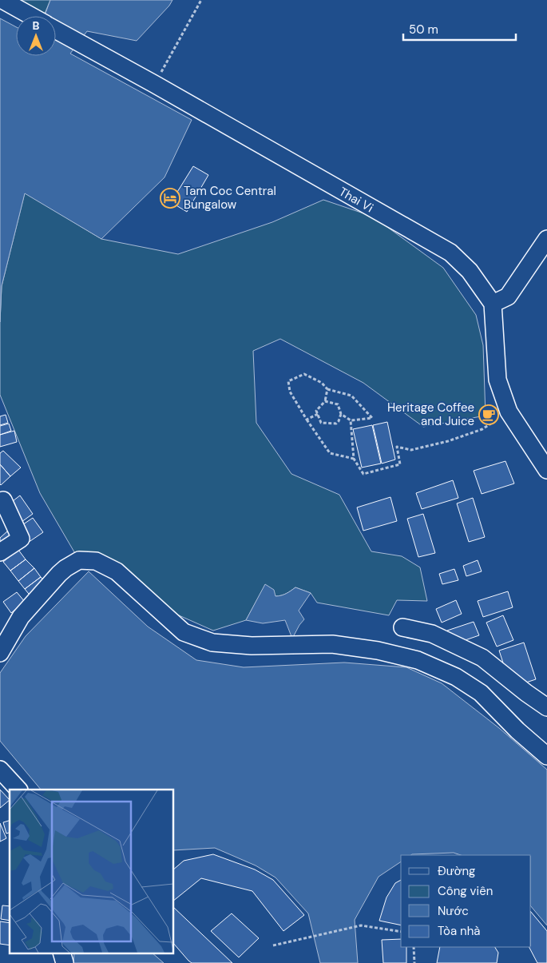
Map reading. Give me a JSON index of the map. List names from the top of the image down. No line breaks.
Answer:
{"streets":{"street":["Thai Vi"]},"places":{"hotel":["Tam Coc Central Bungalow"],"cafe":["Heritage Coffee and Juice"]},"legend":["Đường","Công viên","Nước","Tòa nhà"],"scale_bar":"50 m","north":"top"}
